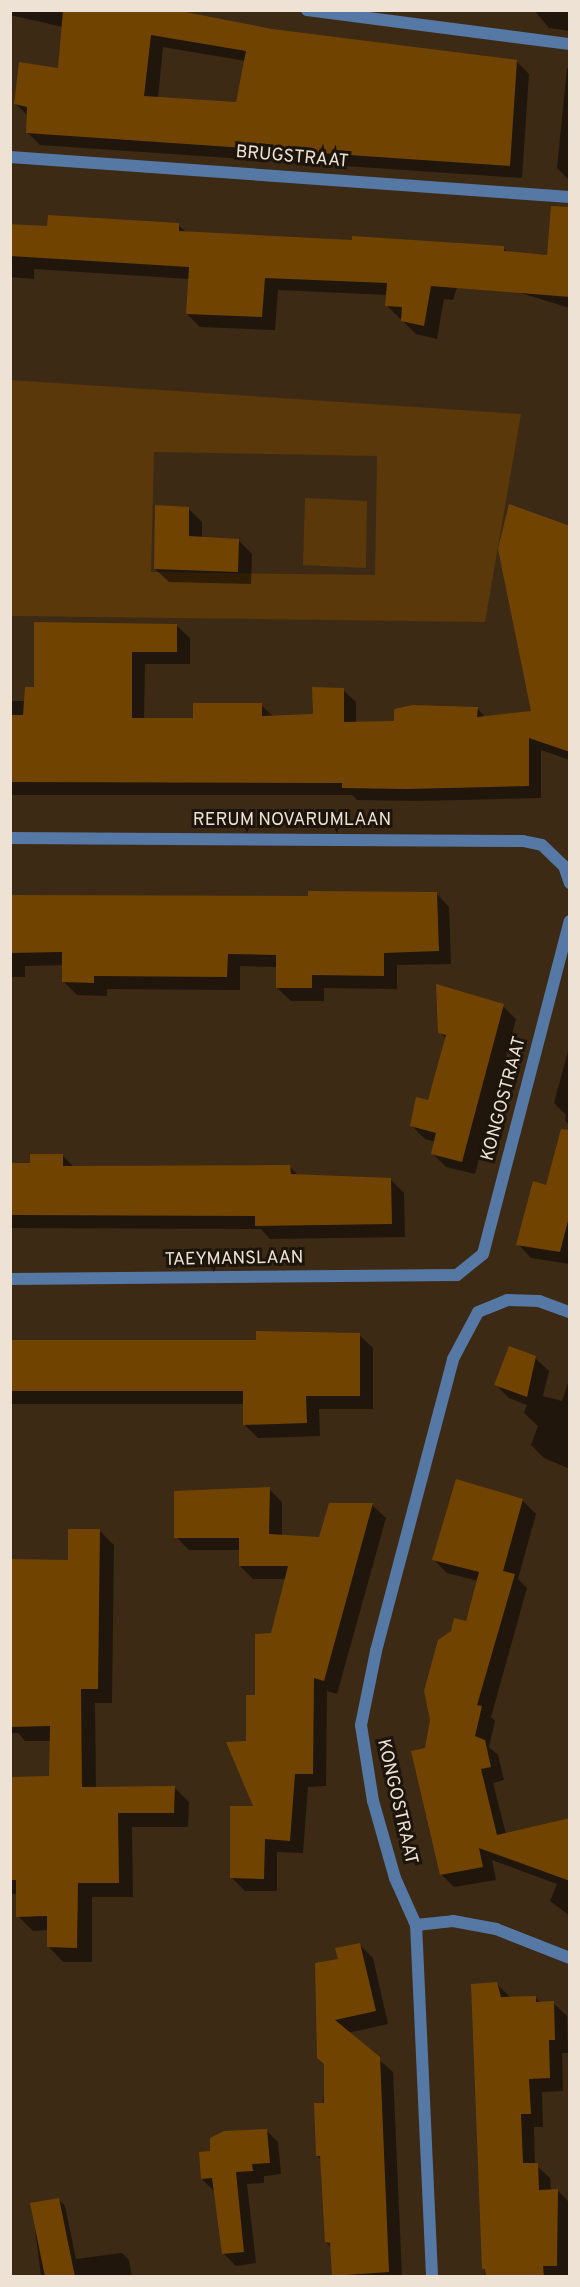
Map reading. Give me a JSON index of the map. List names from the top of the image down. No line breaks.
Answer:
{"streets":{"street":["BRUGSTRAAT","RERUM NOVARUMLAAN","KONGOSTRAAT","TAEYMANSLAAN"]},"crossings":[["KONGOSTRAAT","TAEYMANSLAAN"]]}
